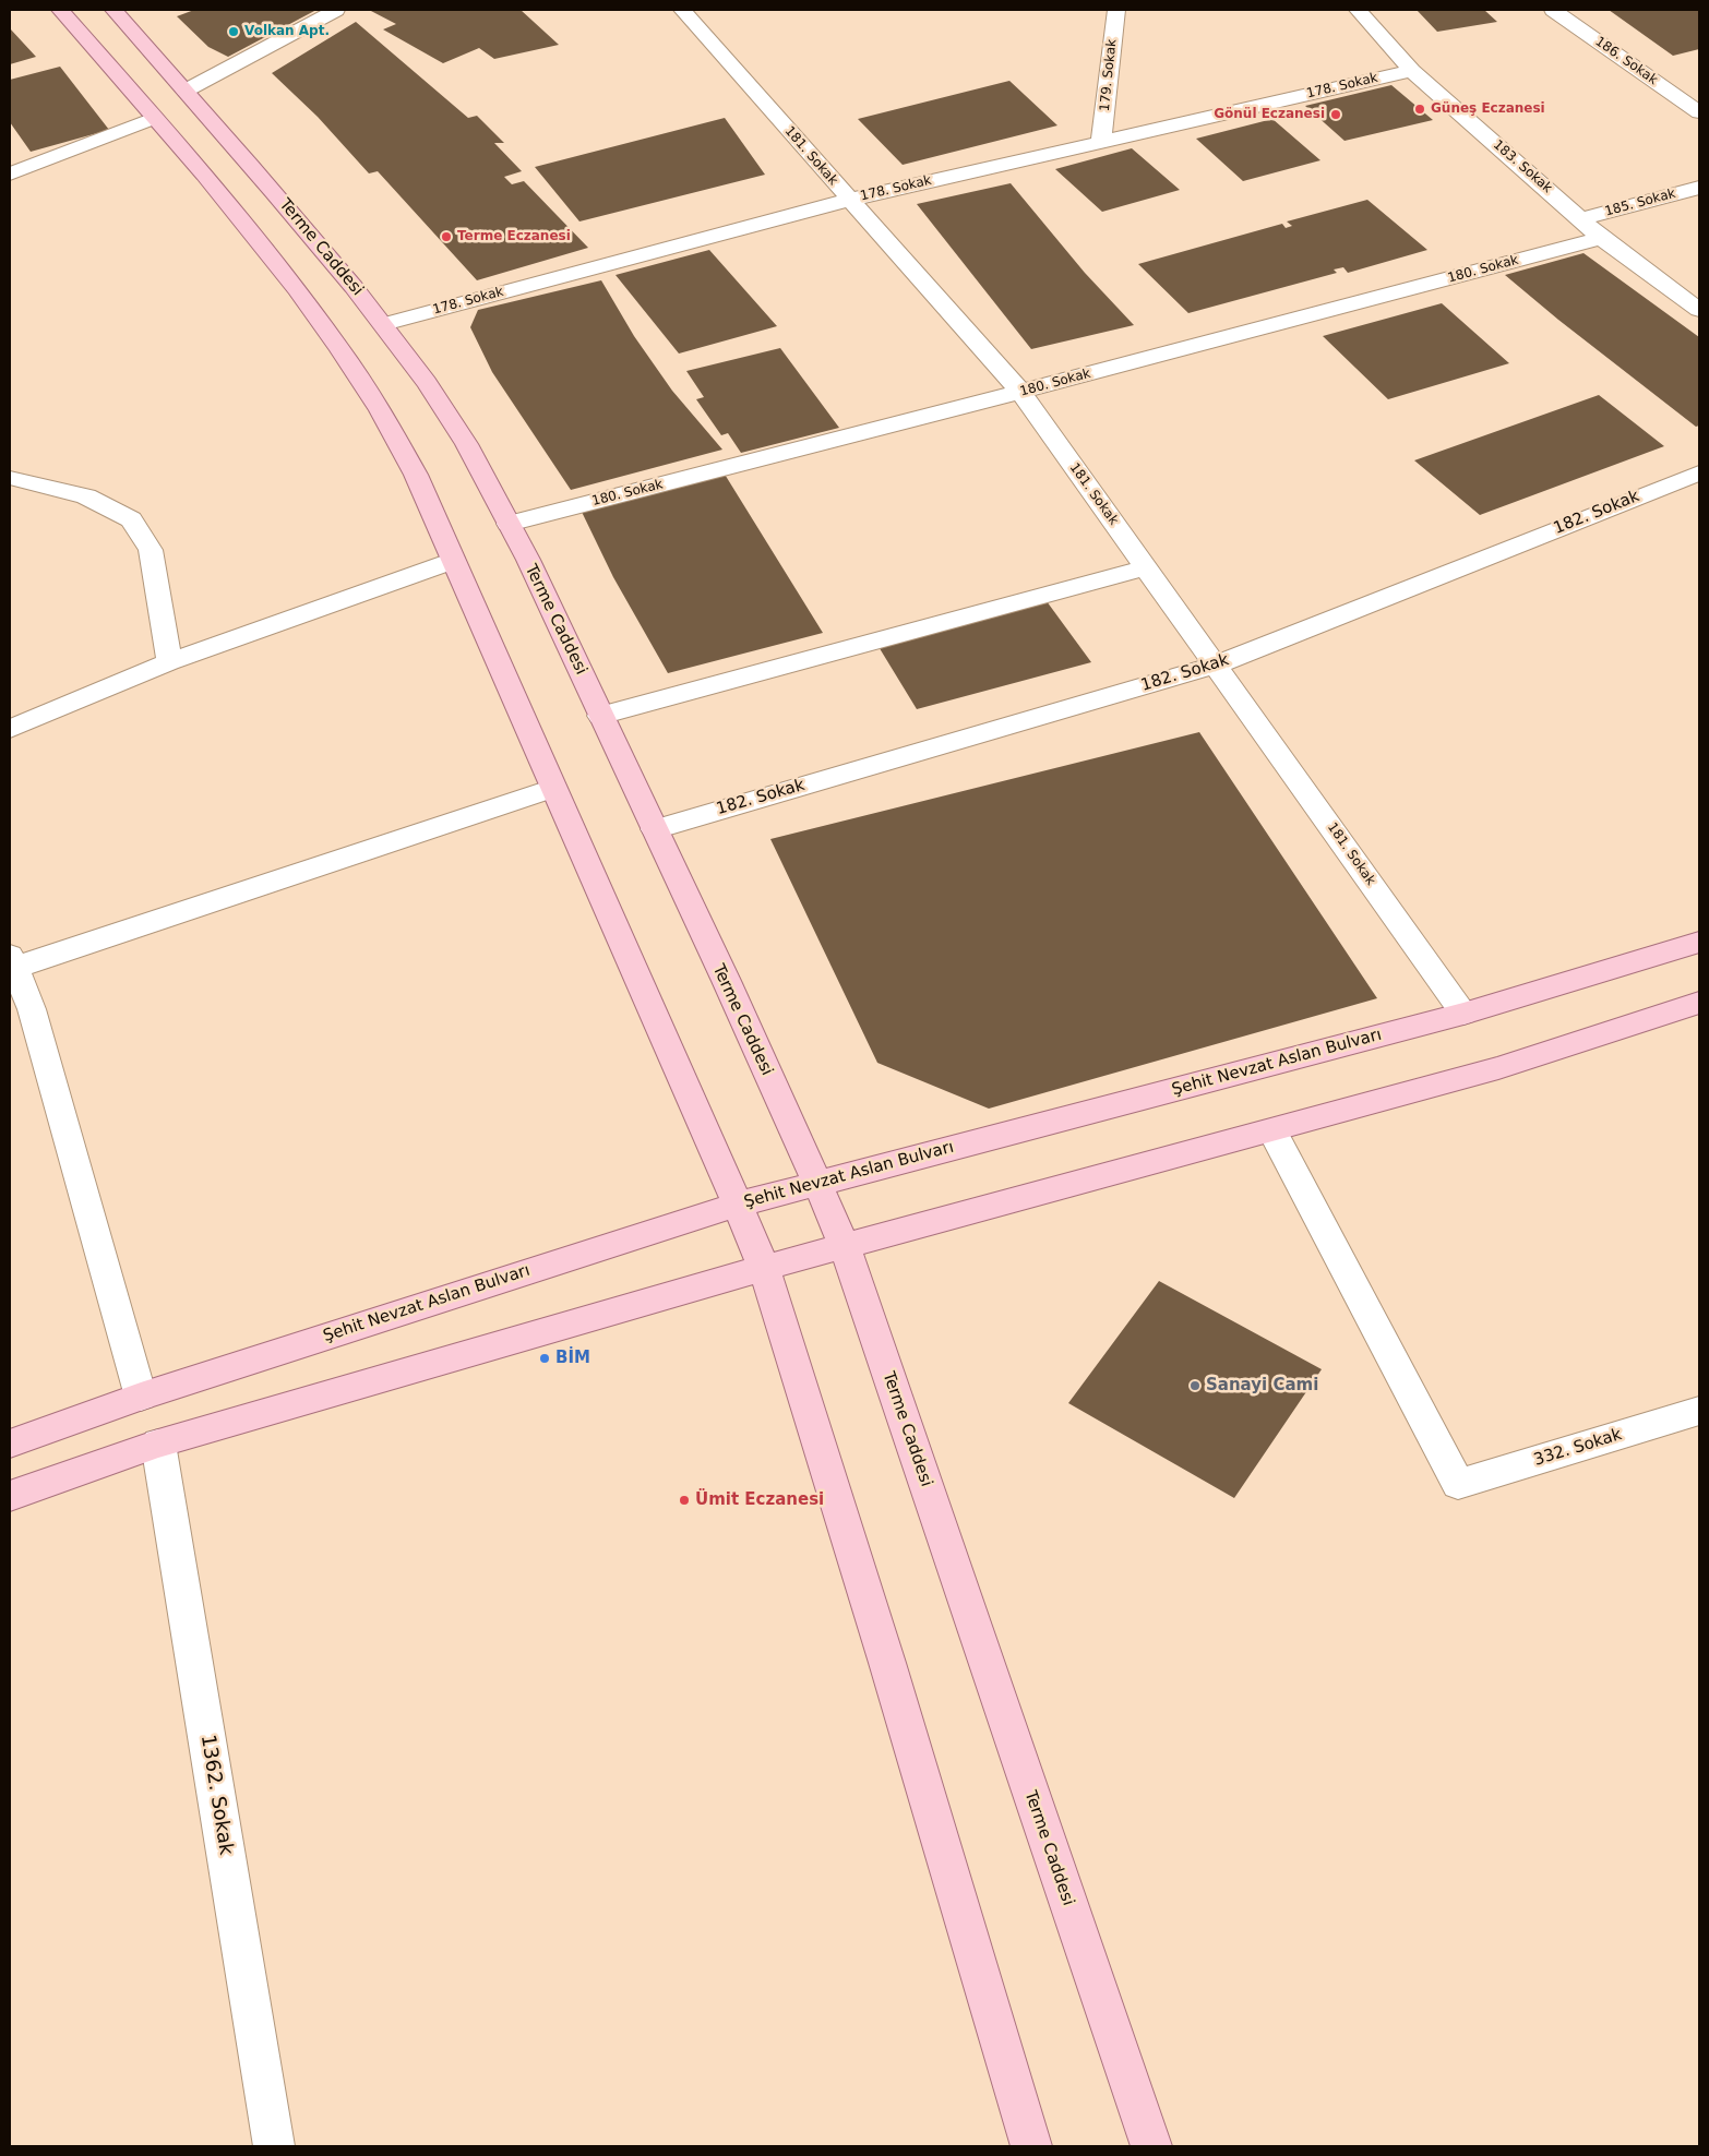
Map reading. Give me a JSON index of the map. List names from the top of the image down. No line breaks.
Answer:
{"streets":{"main road":["Terme Caddesi","Şehit Nevzat Aslan Bulvarı"],"street":["186. Sokak","179. Sokak","178. Sokak","181. Sokak","183. Sokak","185. Sokak","180. Sokak","182. Sokak","332. Sokak","1362. Sokak"]},"crossings":[["179. Sokak","178. Sokak"],["178. Sokak","181. Sokak"],["178. Sokak","183. Sokak"],["178. Sokak","Terme Caddesi"],["181. Sokak","180. Sokak"],["181. Sokak","182. Sokak"],["181. Sokak","Şehit Nevzat Aslan Bulvarı"],["183. Sokak","185. Sokak"],["183. Sokak","180. Sokak"],["Terme Caddesi","180. Sokak"],["Terme Caddesi","182. Sokak"],["Terme Caddesi","Şehit Nevzat Aslan Bulvarı"]],"places":["Volkan Apt.","Güneş Eczanesi","Gönül Eczanesi","Terme Eczanesi","BİM","Sanayi Cami","Ümit Eczanesi"]}
